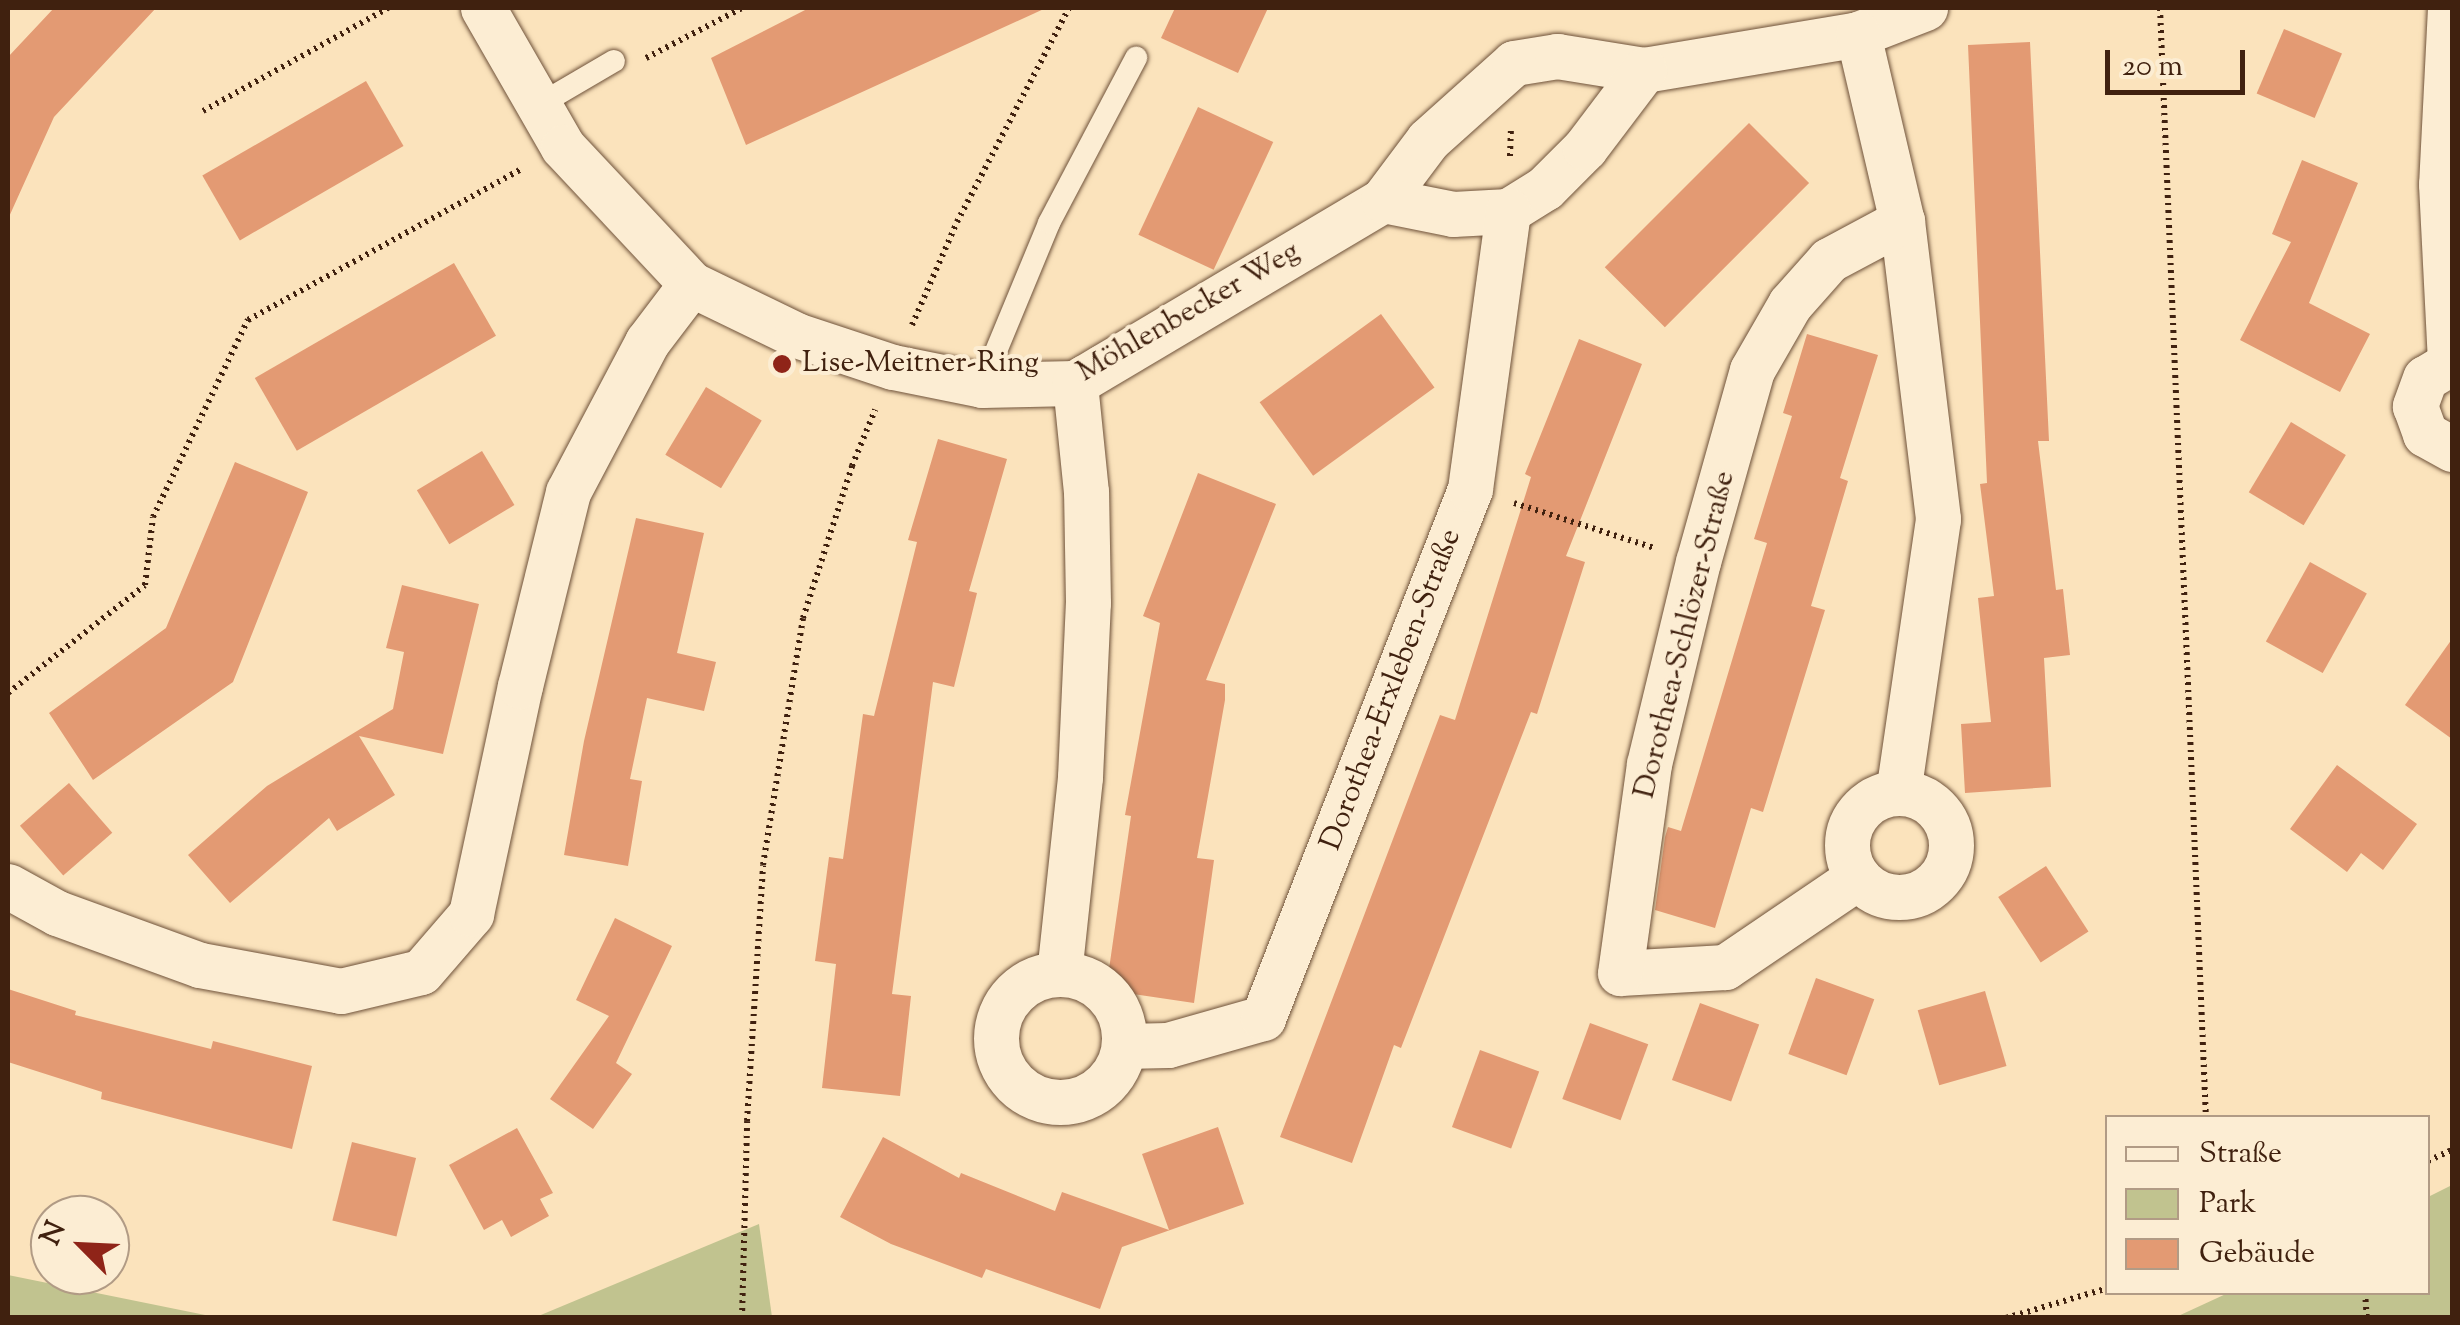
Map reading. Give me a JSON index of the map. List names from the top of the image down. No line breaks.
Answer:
{"streets":{"street":["Möhlenbecker Weg","Dorothea-Schlözer-Straße","Dorothea-Erxleben-Straße"]},"places":["Lise-Meitner-Ring"],"legend":["Straße","Park","Gebäude"],"scale_bar":"20 m","north":"top left"}
